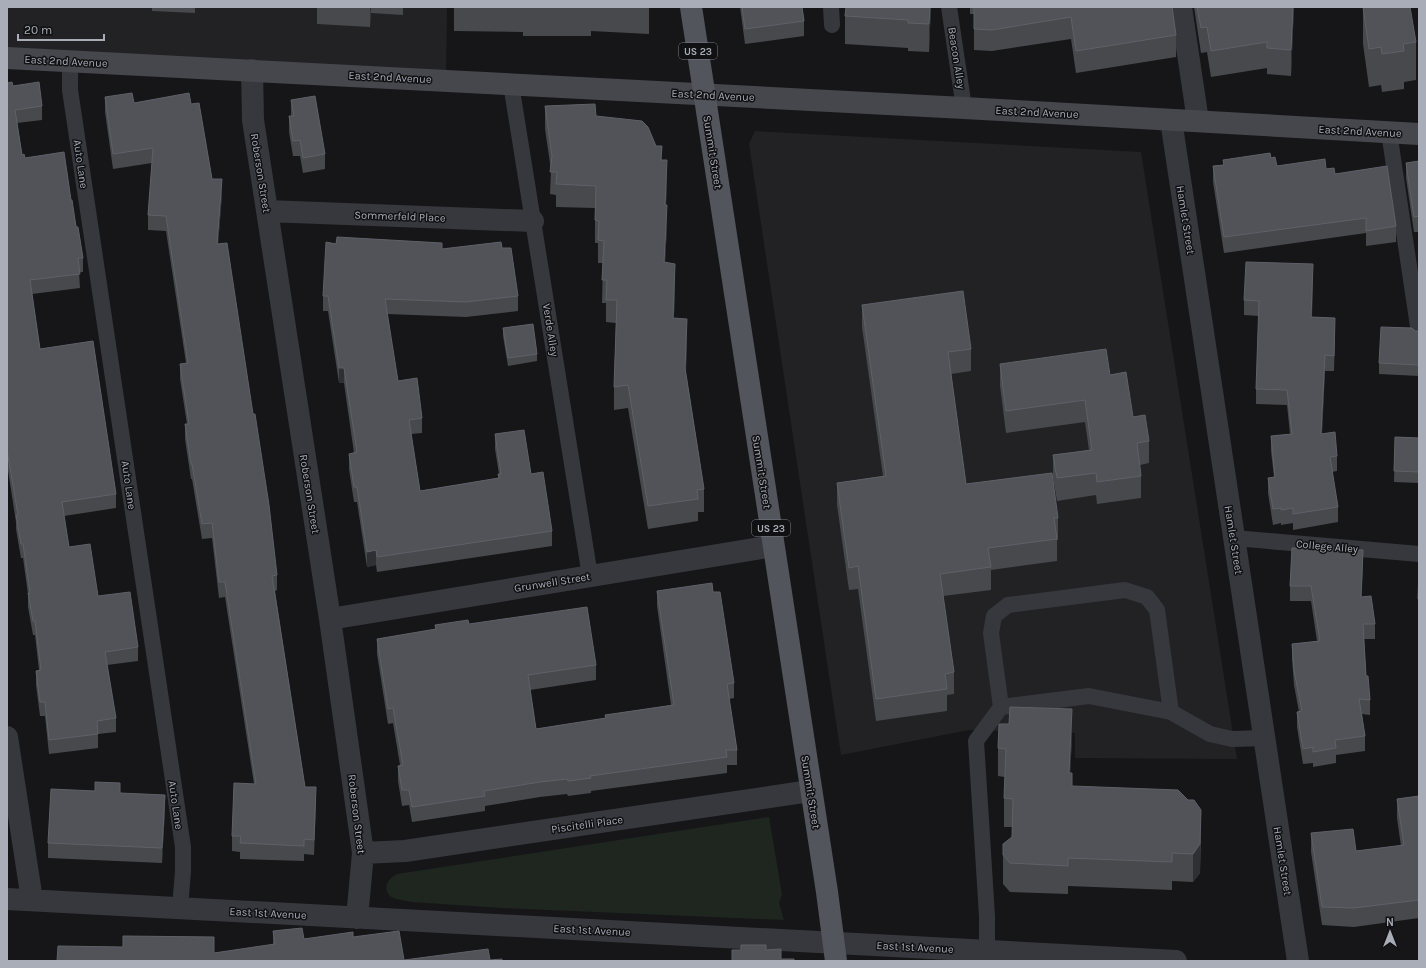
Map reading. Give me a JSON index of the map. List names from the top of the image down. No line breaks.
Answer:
{"streets":{"main road":["US 23","Summit Street"],"street":["East 2nd Avenue","Roberson Street","Sommerfeld Place","Hamlet Street","Grunwell Street","Piscitelli Place","East 1st Avenue"],"lane":["Beacon Alley","Auto Lane","Verde Alley","College Alley"]},"crossings":[["Beacon Alley","East 2nd Avenue"],["East 2nd Avenue","Summit Street"],["East 2nd Avenue","Auto Lane"],["East 2nd Avenue","Roberson Street"],["East 2nd Avenue","Hamlet Street"],["East 2nd Avenue","Verde Alley"],["Summit Street","Grunwell Street"],["Summit Street","Piscitelli Place"],["Summit Street","East 1st Avenue"],["Auto Lane","East 1st Avenue"],["Roberson Street","Sommerfeld Place"],["Roberson Street","Grunwell Street"],["Roberson Street","Piscitelli Place"],["Roberson Street","East 1st Avenue"],["Sommerfeld Place","Verde Alley"],["Hamlet Street","College Alley"],["Verde Alley","Grunwell Street"]],"scale_bar":"20 m","north":"top"}
